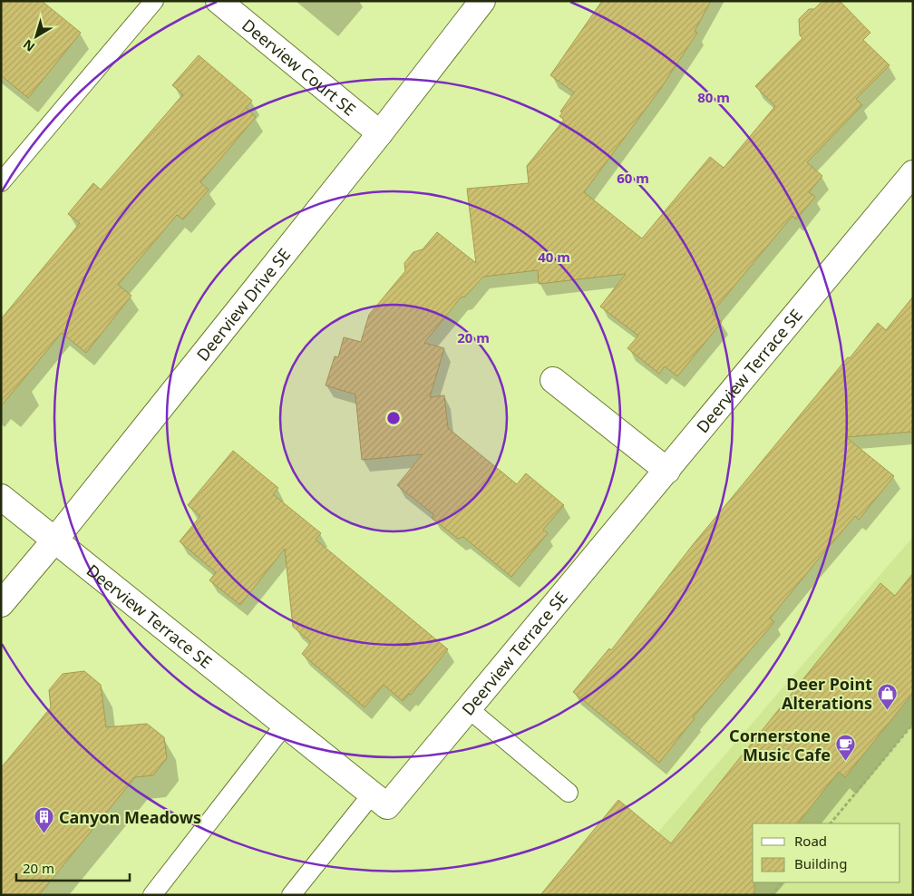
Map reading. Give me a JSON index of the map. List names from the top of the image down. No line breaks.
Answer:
{"streets":{"street":["Deerview Court SE","Deerview Drive SE","Deerview Terrace SE"]},"crossings":[["Deerview Court SE","Deerview Drive SE"],["Deerview Drive SE","Deerview Terrace SE"]],"places":{"shop":["Deer Point Alterations"],"cafe":["Cornerstone Music Cafe"],"building":["Canyon Meadows"]},"legend":["Road","Building"],"scale_bar":"20 m","north":"bottom left","rings":["80 m","60 m","40 m","20 m"]}
